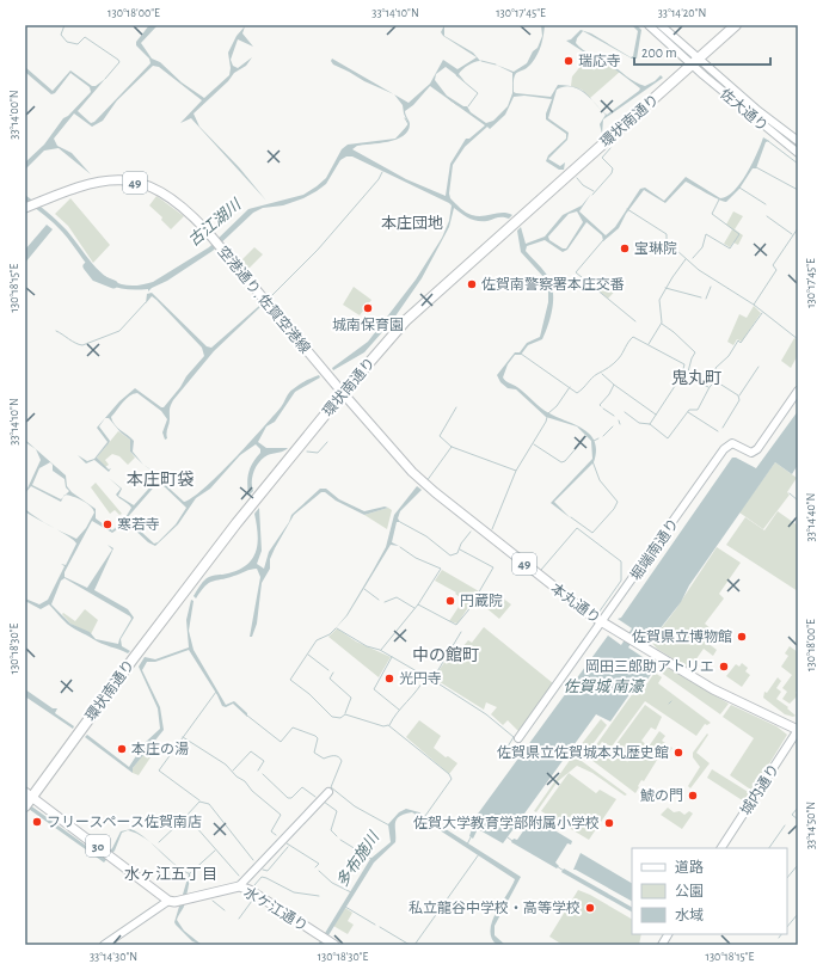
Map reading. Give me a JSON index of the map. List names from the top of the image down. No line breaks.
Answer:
{"streets":{"highway":["環状南通り"],"main road":["49","空港通り, 佐賀空港線","本丸通り","30","水ケ江通り"],"street":["佐大通り","堀端南通り","城内通り"]},"crossings":[["佐大通り","環状南通り"],["環状南通り","空港通り, 佐賀空港線"],["環状南通り","本丸通り"],["環状南通り","30"],["空港通り, 佐賀空港線","本丸通り"],["堀端南通り","本丸通り"],["本丸通り","城内通り"],["30","水ケ江通り"]],"districts":["本庄団地","鬼丸町","本庄町袋","中の館町","水ヶ江五丁目"],"water":["古江湖川","佐賀城 南濠","多布施川"],"places":["瑞応寺","宝琳院","佐賀南警察署本庄交番","城南保育園","寒若寺","円蔵院","佐賀県立博物館","岡田三郎助アトリエ","光円寺","本庄の湯","佐賀県立佐賀城本丸歴史館","鯱の門","フリースペース佐賀南店","佐賀大学教育学部附属小学校","私立龍谷中学校・高等学校"],"legend":["道路","公園","水域"],"scale_bar":"200 m","coordinates":["130°18'00\"E","33°14'10\"N","130°17'45\"E","33°14'20\"N","33°14'00\"N","130°18'15\"E","33°14'40\"N","130°18'30\"E","33°14'50\"N","33°14'30\"N"]}
